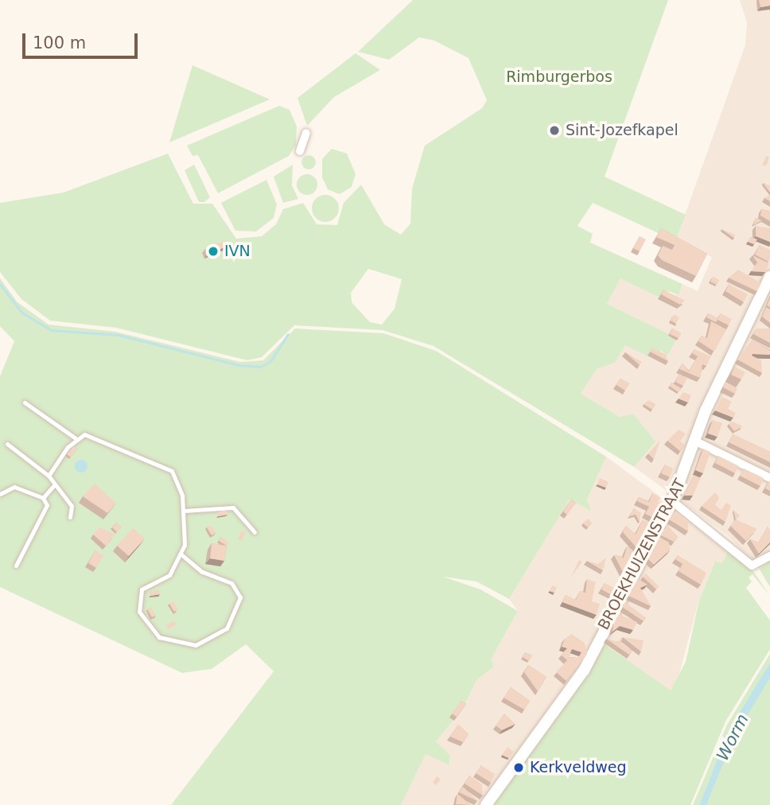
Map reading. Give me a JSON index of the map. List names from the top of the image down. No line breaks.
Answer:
{"streets":{"street":["BROEKHUIZENSTRAAT"]},"water":["Worm"],"parks":["Rimburgerbos"],"places":["Sint-Jozefkapel","IVN","Kerkveldweg"],"scale_bar":"100 m"}
